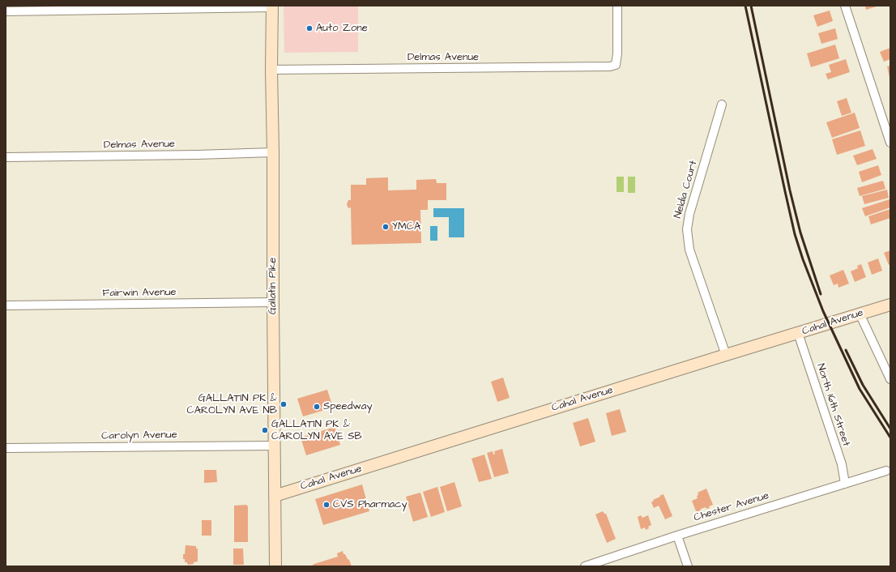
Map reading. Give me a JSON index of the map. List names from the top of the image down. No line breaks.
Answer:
{"streets":{"street":["Delmas Avenue","Neldia Court","Gallatin Pike","Fairwin Avenue","Cahal Avenue","North 16th Street","Carolyn Avenue","Chester Avenue"]},"crossings":[["Delmas Avenue","Gallatin Pike"],["Neldia Court","Cahal Avenue"],["Gallatin Pike","Fairwin Avenue"],["Gallatin Pike","Cahal Avenue"],["Gallatin Pike","Carolyn Avenue"],["Cahal Avenue","North 16th Street"],["North 16th Street","Chester Avenue"]],"places":["Auto Zone","YMCA","GALLATIN PK & CAROLYN AVE NB","Speedway","GALLATIN PK & CAROLYN AVE SB","CVS Pharmacy"]}
